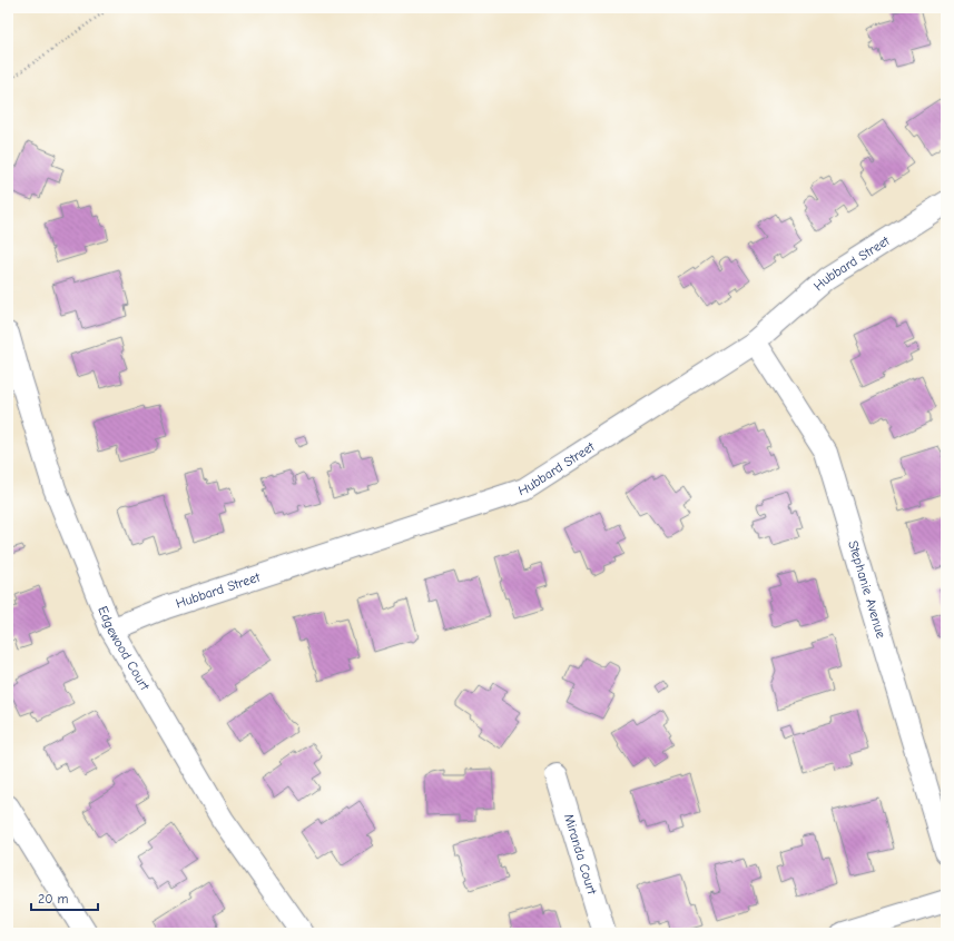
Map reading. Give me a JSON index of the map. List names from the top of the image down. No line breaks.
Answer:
{"streets":{"street":["Hubbard Street","Stephanie Avenue","Edgewood Court","Miranda Court"]},"crossings":[["Hubbard Street","Stephanie Avenue"],["Hubbard Street","Edgewood Court"]],"scale_bar":"20 m"}
